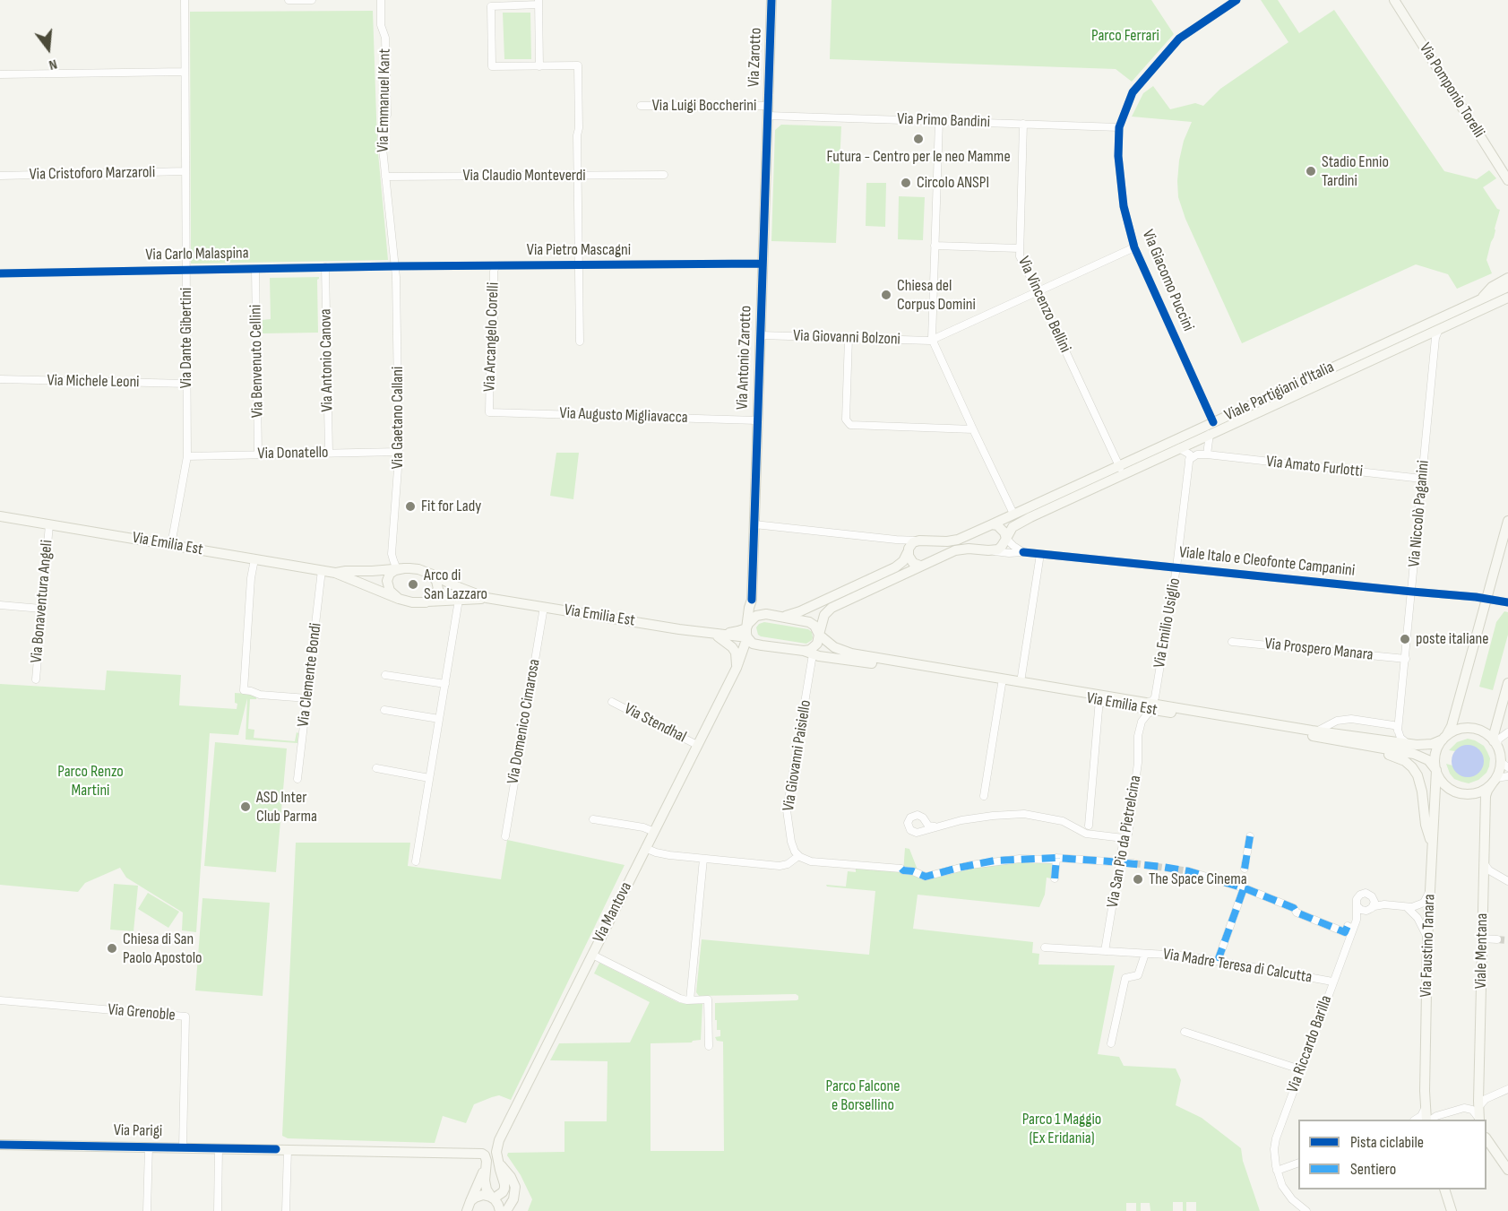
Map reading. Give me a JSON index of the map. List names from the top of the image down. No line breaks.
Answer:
{"streets":{"main road":["Via Zarotto","Via Pomponio Torelli","Via Antonio Zarotto","Viale Partigiani d'Italia","Via Emilia Est","Via Mantova","Via Faustino Tanara","Viale Mentana","Via Parigi"],"street":["Via Emmanuel Kant","Via Luigi Boccherini","Via Primo Bandini","Via Cristoforo Marzaroli","Via Claudio Monteverdi","Via Pietro Mascagni","Via Carlo Malaspina","Via Giacomo Puccini","Via Vincenzo Bellini","Via Arcangelo Corelli","Via Dante Gibertini","Via Giovanni Bolzoni","Via Antonio Canova","Via Benvenuto Cellini","Via Michele Leoni","Via Augusto Migliavacca","Via Gaetano Callani","Via Donatello","Via Amato Furlotti","Via Niccolò Paganini","Viale Italo e Cleofonte Campanini","Via Bonaventura Angeli","Via Emilio Usiglio","Via Prospero Manara","Via Clemente Bondi","Via Domenico Cimarosa","Via Stendhal","Via Giovanni Paisiello","Via San Pio da Pietrelcina","Via Madre Teresa di Calcutta","Via Grenoble","Via Riccardo Barilla"]},"crossings":[["Via Zarotto","Via Luigi Boccherini"],["Via Zarotto","Via Primo Bandini"],["Via Zarotto","Via Antonio Zarotto"],["Via Emmanuel Kant","Via Claudio Monteverdi"],["Via Emmanuel Kant","Via Pietro Mascagni"],["Via Emmanuel Kant","Via Carlo Malaspina"],["Via Emmanuel Kant","Via Gaetano Callani"],["Via Luigi Boccherini","Via Primo Bandini"],["Via Luigi Boccherini","Via Antonio Zarotto"],["Via Primo Bandini","Via Giacomo Puccini"],["Via Primo Bandini","Via Vincenzo Bellini"],["Via Primo Bandini","Via Antonio Zarotto"],["Via Cristoforo Marzaroli","Via Dante Gibertini"],["Via Pietro Mascagni","Via Carlo Malaspina"],["Via Pietro Mascagni","Via Arcangelo Corelli"],["Via Pietro Mascagni","Via Antonio Zarotto"],["Via Pietro Mascagni","Via Gaetano Callani"],["Via Carlo Malaspina","Via Dante Gibertini"],["Via Carlo Malaspina","Via Antonio Canova"],["Via Carlo Malaspina","Via Benvenuto Cellini"],["Via Carlo Malaspina","Via Gaetano Callani"],["Via Giacomo Puccini","Viale Partigiani d'Italia"],["Via Vincenzo Bellini","Viale Partigiani d'Italia"],["Via Arcangelo Corelli","Via Augusto Migliavacca"],["Via Dante Gibertini","Via Michele Leoni"],["Via Dante Gibertini","Via Donatello"],["Via Dante Gibertini","Via Emilia Est"],["Via Giovanni Bolzoni","Via Antonio Zarotto"],["Via Antonio Zarotto","Via Augusto Migliavacca"],["Via Antonio Zarotto","Via Emilia Est"],["Via Antonio Zarotto","Via Mantova"],["Via Antonio Canova","Via Donatello"],["Via Benvenuto Cellini","Via Donatello"],["Viale Partigiani d'Italia","Via Niccolò Paganini"],["Viale Partigiani d'Italia","Viale Italo e Cleofonte Campanini"],["Via Gaetano Callani","Via Donatello"],["Via Gaetano Callani","Via Emilia Est"],["Via Amato Furlotti","Via Niccolò Paganini"],["Via Amato Furlotti","Via Emilio Usiglio"],["Via Niccolò Paganini","Viale Italo e Cleofonte Campanini"],["Via Niccolò Paganini","Via Prospero Manara"],["Via Emilia Est","Via Bonaventura Angeli"],["Via Emilia Est","Via Emilio Usiglio"],["Via Emilia Est","Via Clemente Bondi"],["Via Emilia Est","Via Domenico Cimarosa"],["Via Emilia Est","Via Giovanni Paisiello"],["Via Emilia Est","Via San Pio da Pietrelcina"],["Via Emilia Est","Via Mantova"],["Via Emilia Est","Via Faustino Tanara"],["Via Emilia Est","Viale Mentana"],["Viale Italo e Cleofonte Campanini","Via Emilio Usiglio"],["Via Stendhal","Via Mantova"],["Via San Pio da Pietrelcina","Via Madre Teresa di Calcutta"],["Via Mantova","Via Parigi"],["Via Faustino Tanara","Viale Mentana"],["Via Madre Teresa di Calcutta","Via Riccardo Barilla"],["Via Grenoble","Via Parigi"]],"parks":["Parco Ferrari","Parco Renzo Martini","Parco Falcone e Borsellino","Parco 1 Maggio (Ex Eridania)"],"places":["Futura - Centro per le neo Mamme","Stadio Ennio Tardini","Circolo ANSPI","Chiesa del Corpus Domini","Fit for Lady","Arco di San Lazzaro","poste italiane","ASD Inter Club Parma","The Space Cinema","Chiesa di San Paolo Apostolo"],"legend":["Pista ciclabile","Sentiero"],"north":"bottom"}
